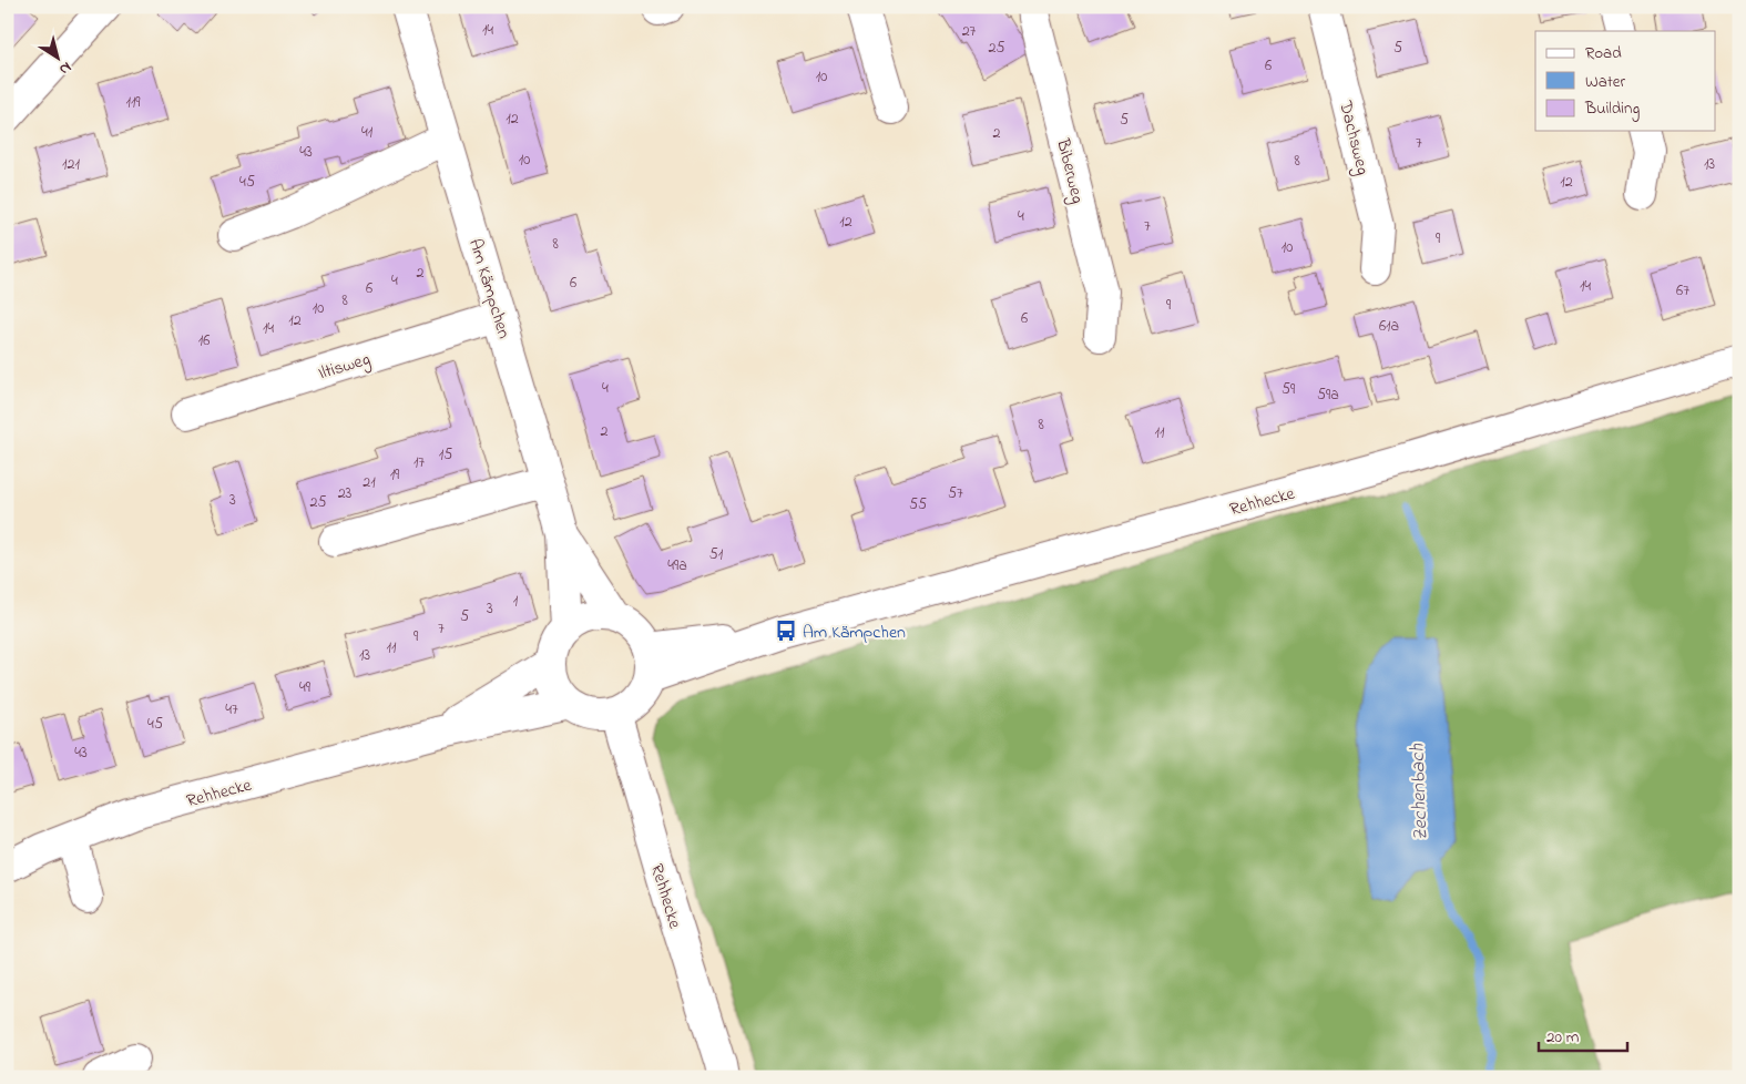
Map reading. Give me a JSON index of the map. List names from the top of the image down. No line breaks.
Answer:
{"streets":{"street":["Dachsweg","Biberweg","Am Kämpchen","Iltisweg","Rehhecke"]},"crossings":[["Am Kämpchen","Iltisweg"],["Am Kämpchen","Rehhecke"]],"water":["Zechenbach"],"places":{"bus stop":["Am Kämpchen"]},"house_numbers":["14","27","25","5","6","10","119","12","5","41","2","7","43","10","8","121","13","45","12","4","12","7","9","8","10","2","4","6","14","6","67","8","9","10","6","12","61a","14","16","4","59","59a","8","2","11","15","17","19","21","23","57","3","25","55","51","49a","1","3","5","7","9","11","13","49","47","45","43"],"legend":["Road","Water","Building"],"scale_bar":"20 m","north":"bottom right"}
